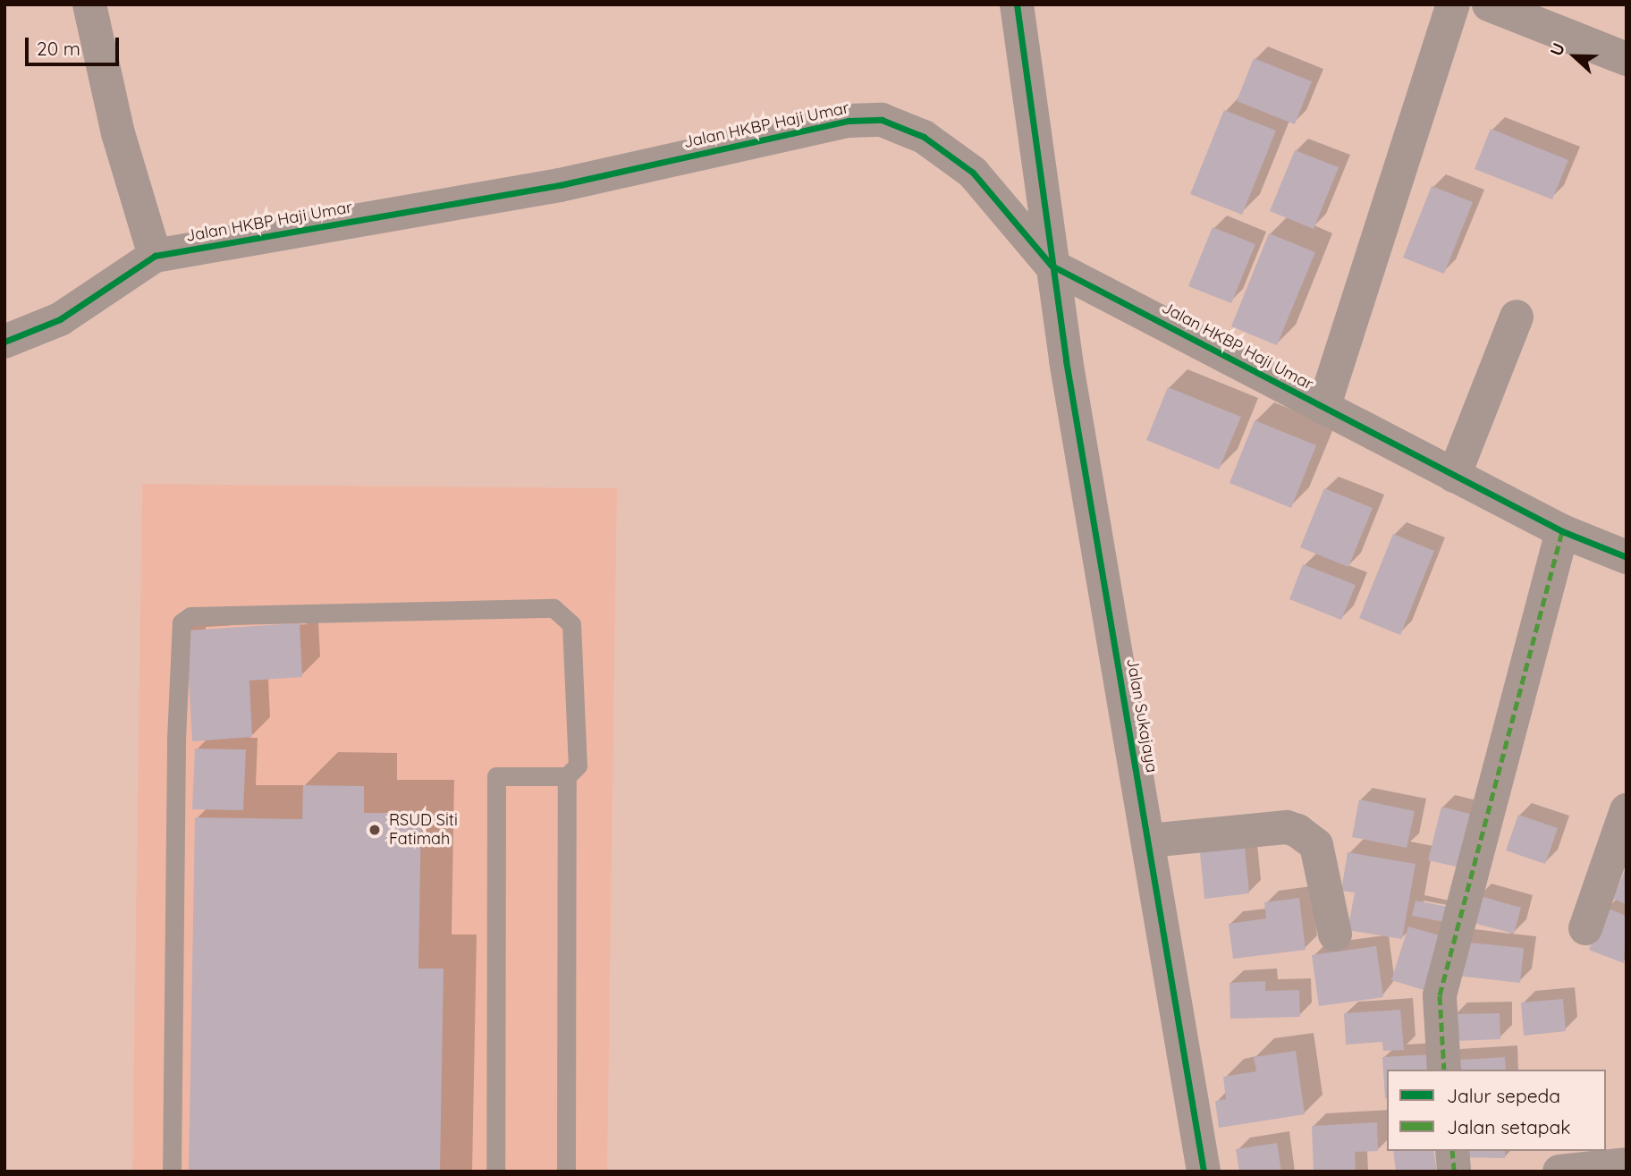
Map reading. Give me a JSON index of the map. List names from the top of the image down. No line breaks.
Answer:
{"streets":{"street":["Jalan HKBP Haji Umar","Jalan Sukajaya"]},"crossings":[["Jalan HKBP Haji Umar","Jalan Sukajaya"]],"places":["RSUD Siti Fatimah"],"legend":["Jalur sepeda","Jalan setapak"],"scale_bar":"20 m","north":"left"}
